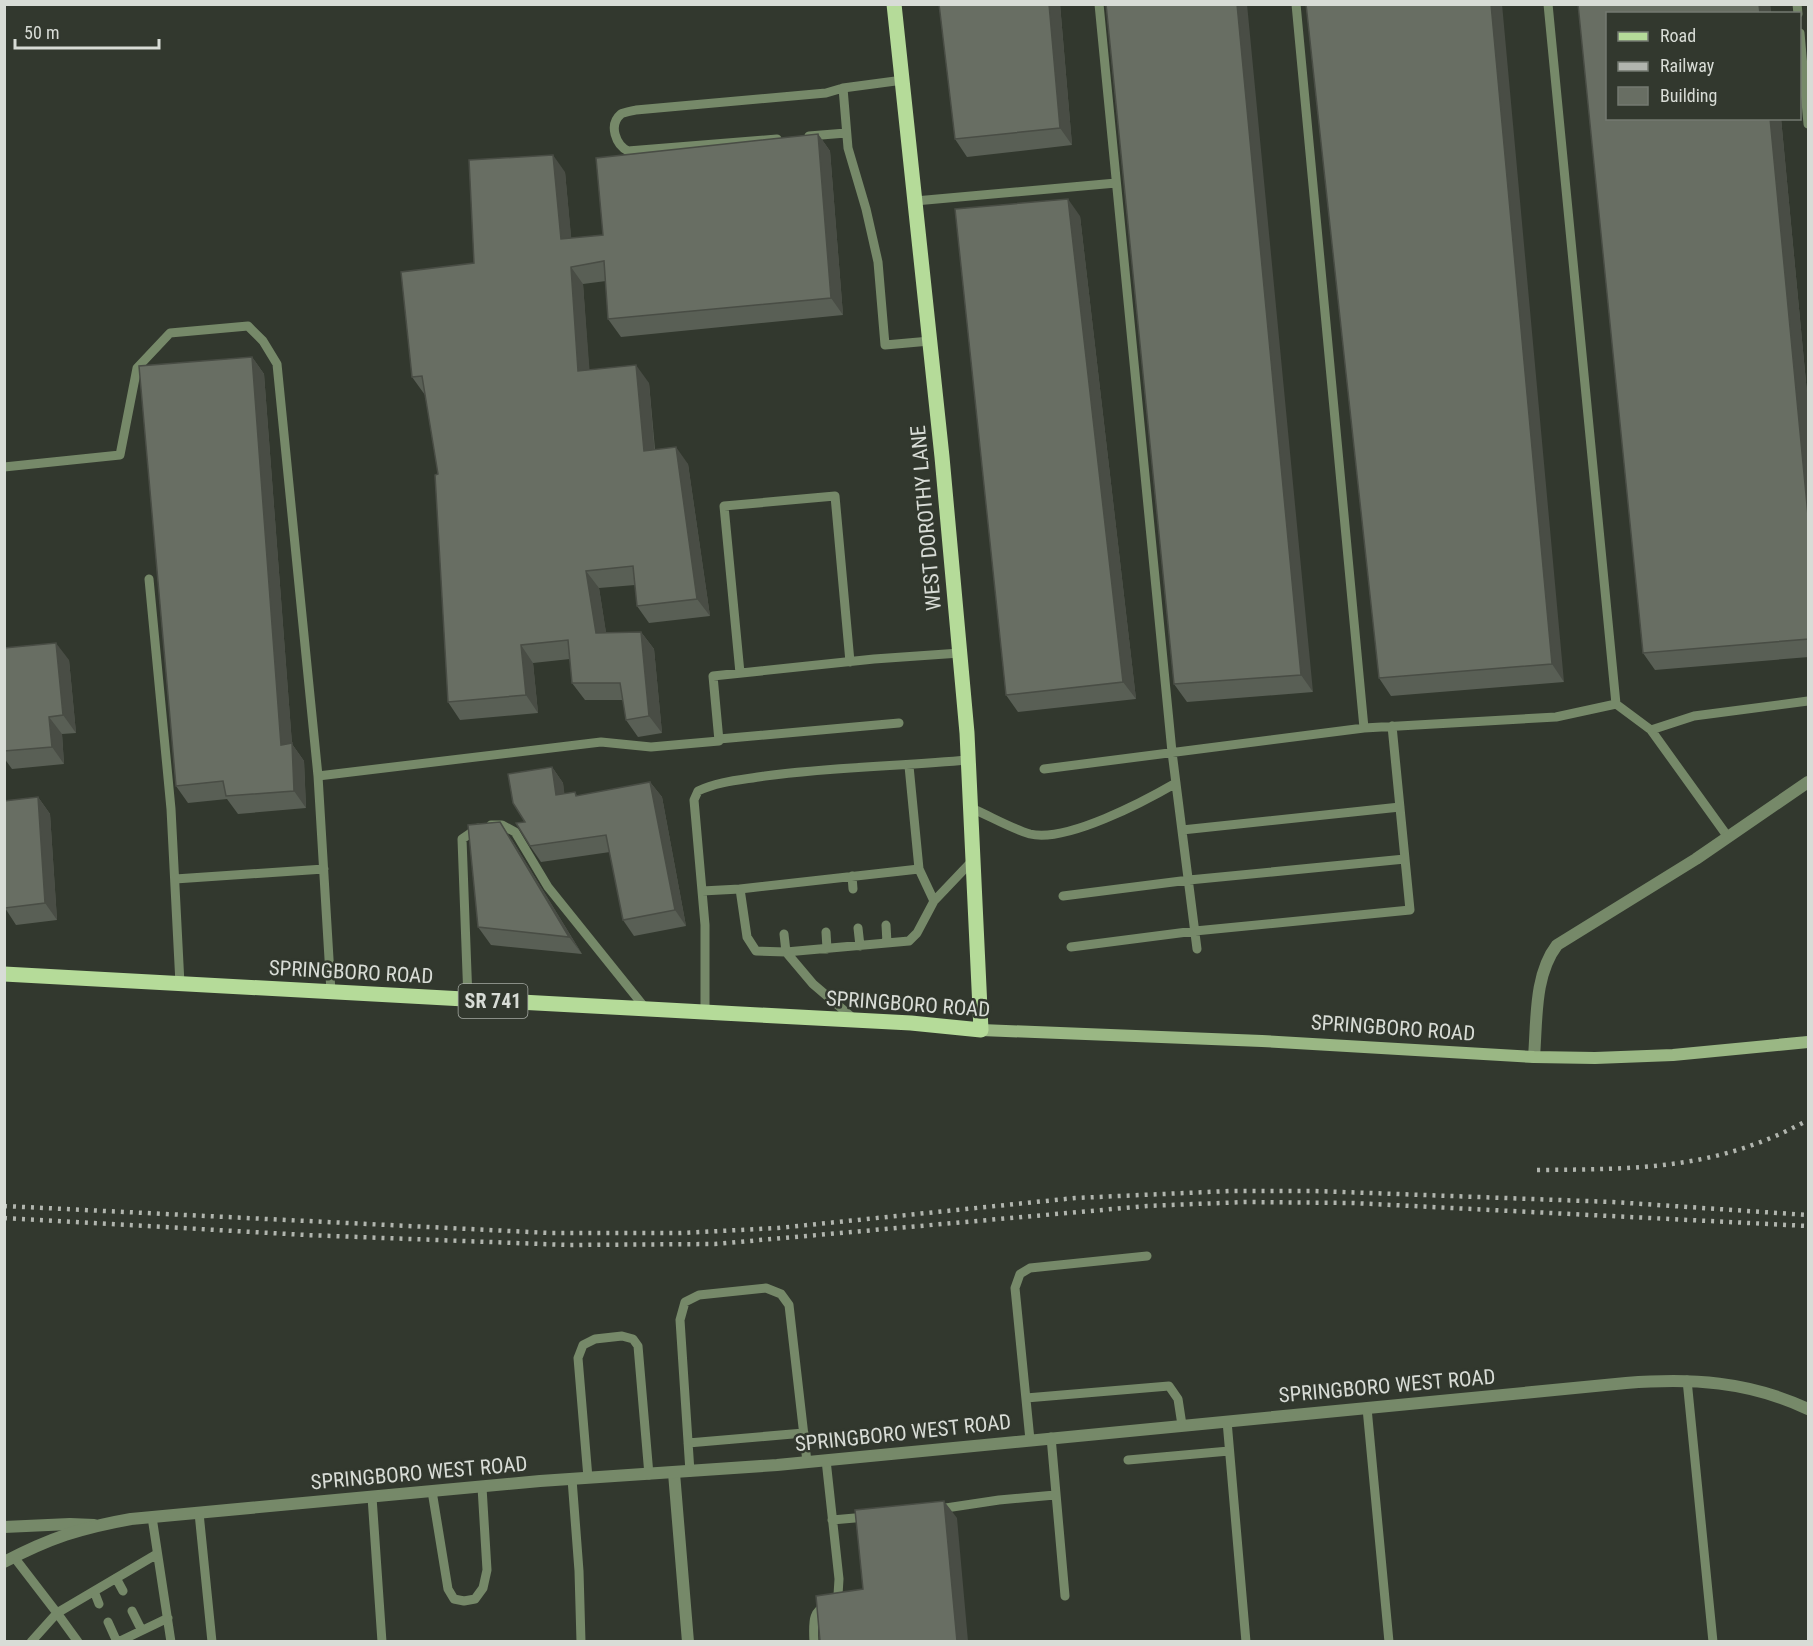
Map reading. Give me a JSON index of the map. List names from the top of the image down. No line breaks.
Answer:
{"streets":{"main road":["WEST DOROTHY LANE","SPRINGBORO ROAD","SR 741"],"street":["SPRINGBORO WEST ROAD"]},"crossings":[["WEST DOROTHY LANE","SPRINGBORO ROAD"]],"legend":["Road","Railway","Building"],"scale_bar":"50 m"}
